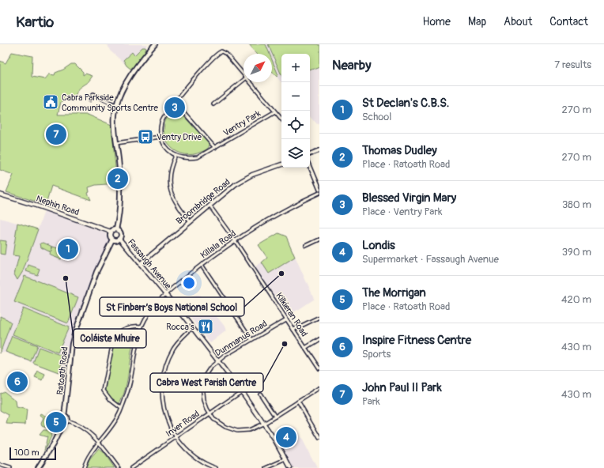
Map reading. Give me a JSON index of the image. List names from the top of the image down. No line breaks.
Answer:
{"streets":{"main road":["Ratoath Road"],"street":["Ventry Park","Broombridge Road","Nephin Road","Killala Road","Fassaugh Avenue","Kilkieran Road","Dunmanus Road","Inver Road"]},"crossings":[["Broombridge Road","Fassaugh Avenue"],["Broombridge Road","Kilkieran Road"],["Nephin Road","Fassaugh Avenue"],["Nephin Road","Ratoath Road"],["Killala Road","Fassaugh Avenue"],["Killala Road","Kilkieran Road"],["Fassaugh Avenue","Dunmanus Road"],["Fassaugh Avenue","Ratoath Road"],["Fassaugh Avenue","Inver Road"],["Kilkieran Road","Dunmanus Road"],["Dunmanus Road","Inver Road"]],"places":{"public building":["Cabra Parkside Community Sports Centre"],"bus stop":["Ventry Drive"],"other":["St Finbarr’s Boys National School","Coláiste Mhuire","Cabra West Parish Centre"],"restaurant":["Rocca's"]},"scale_bar":"100 m","north":"top right","page":{"header":"Kartio","nav":["Home","Map","About","Contact"],"heading":["Nearby","7 results"],"map_buttons":["+","−"],"list":[{"mark":"1","name":"St Declan's C.B.S.","note":"School","value":"270 m"},{"mark":"2","name":"Thomas Dudley","note":"Place · Ratoath Road","value":"270 m"},{"mark":"3","name":"Blessed Virgin Mary","note":"Place · Ventry Park","value":"380 m"},{"mark":"4","name":"Londis","note":"Supermarket · Fassaugh Avenue","value":"390 m"},{"mark":"5","name":"The Morrigan","note":"Place · Ratoath Road","value":"420 m"},{"mark":"6","name":"Inspire Fitness Centre","note":"Sports","value":"430 m"},{"mark":"7","name":"John Paul II Park","note":"Park","value":"430 m"}],"pins":["3","7","2","1","6","5","4"],"scale":"100 m"}}
